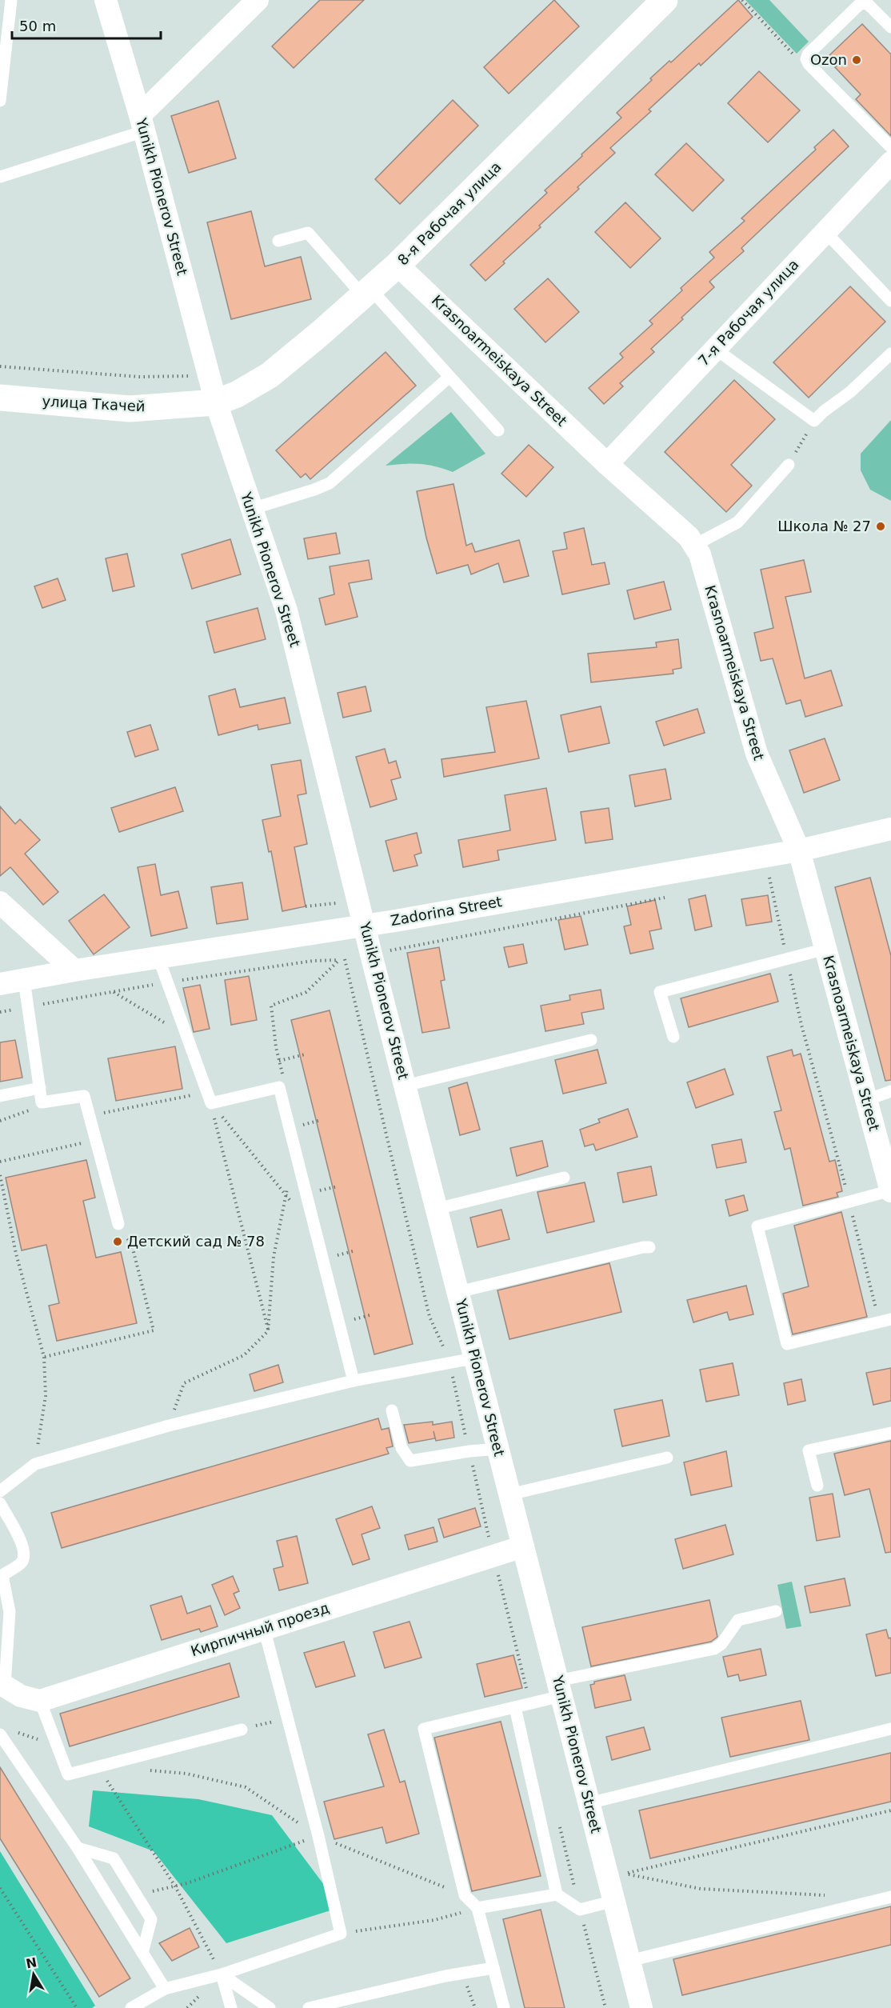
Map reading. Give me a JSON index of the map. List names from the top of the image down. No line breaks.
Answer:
{"streets":{"street":["Yunikh Pionerov Street","8-я Рабочая улица","7-я Рабочая улица","Krasnoarmeiskaya Street","улица Ткачей","Zadorina Street","Кирпичный проезд"]},"crossings":[["Yunikh Pionerov Street","8-я Рабочая улица"],["Yunikh Pionerov Street","улица Ткачей"],["Yunikh Pionerov Street","Zadorina Street"],["Yunikh Pionerov Street","Кирпичный проезд"],["8-я Рабочая улица","Krasnoarmeiskaya Street"],["8-я Рабочая улица","улица Ткачей"],["7-я Рабочая улица","Krasnoarmeiskaya Street"],["Krasnoarmeiskaya Street","Zadorina Street"]],"places":["Ozon","Школа № 27","Детский сад № 78"],"scale_bar":"50 m","north":"top"}
